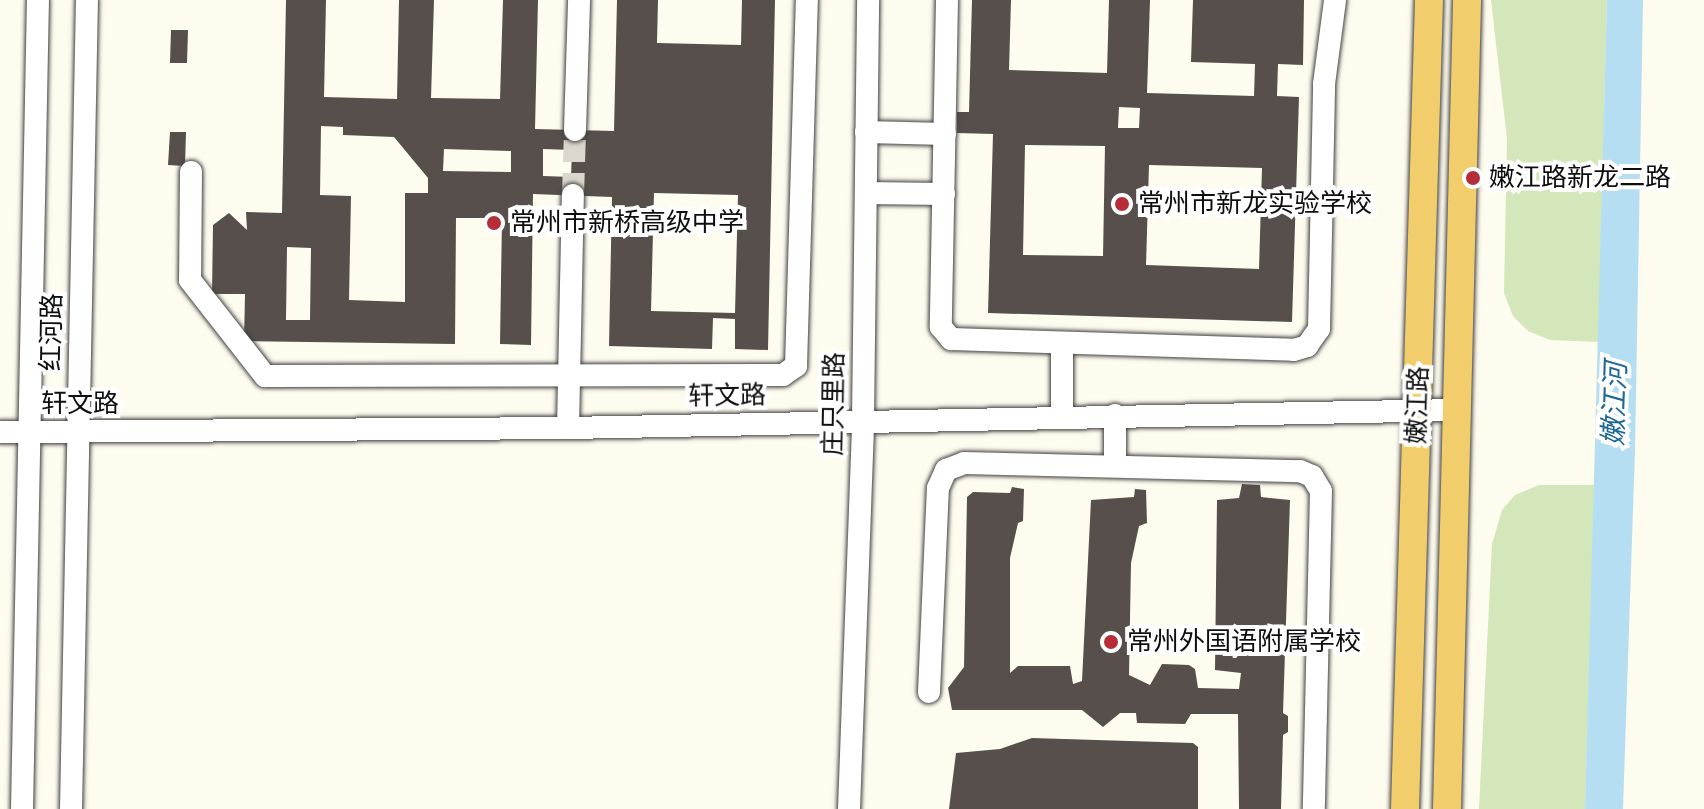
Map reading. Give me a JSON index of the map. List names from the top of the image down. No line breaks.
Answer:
{"streets":{"main road":["嫩江路"],"street":["红河路","轩文路","庄只里路"]},"crossings":[["红河路","轩文路"],["轩文路","庄只里路"],["轩文路","嫩江路"]],"water":["嫩江河"],"places":["嫩江路新龙二路","常州市新龙实验学校","常州市新桥高级中学","常州外国语附属学校"]}
